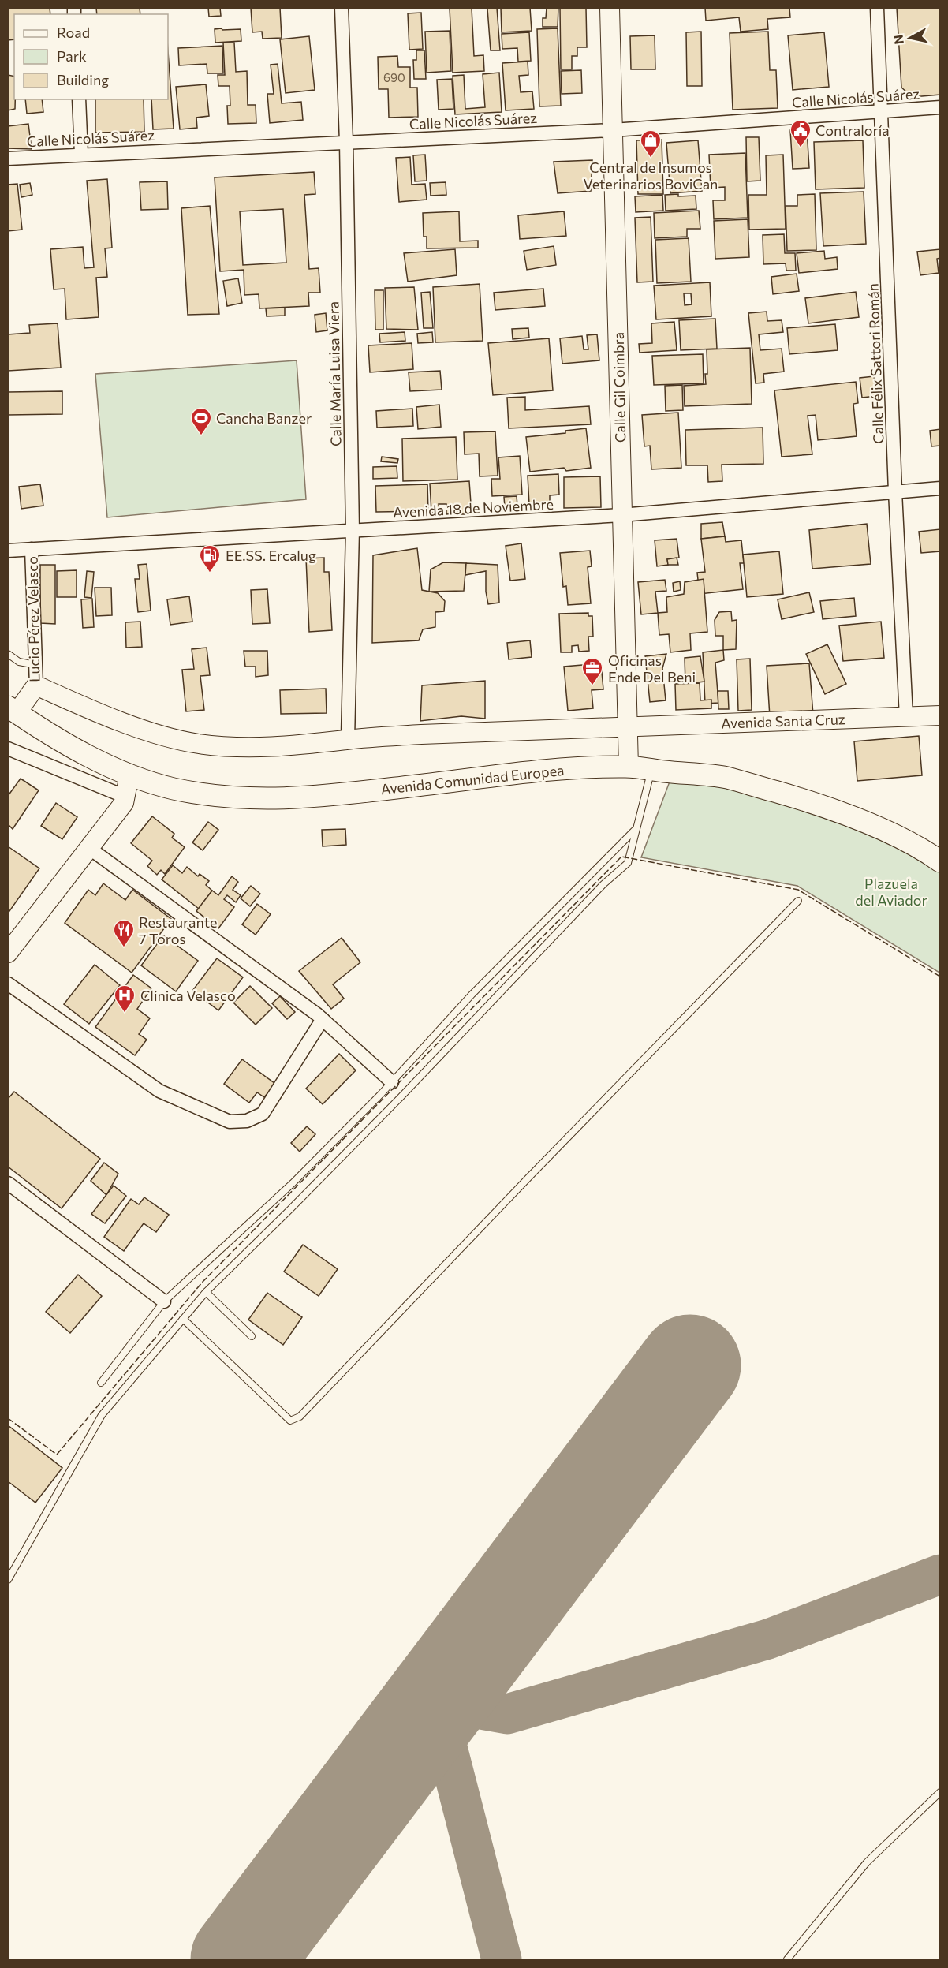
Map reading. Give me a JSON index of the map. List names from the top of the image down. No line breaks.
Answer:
{"streets":{"main road":["Avenida Comunidad Europea"],"street":["Calle Nicolás Suárez","Calle Félix Sattori Román","Calle María Luisa Viera","Calle Gil Coimbra","Avenida 18 de Noviembre","Lucio Pérez Velasco","Avenida Santa Cruz"]},"crossings":[["Calle Nicolás Suárez","Calle Félix Sattori Román"],["Calle Nicolás Suárez","Calle María Luisa Viera"],["Calle Nicolás Suárez","Calle Gil Coimbra"],["Calle Félix Sattori Román","Avenida 18 de Noviembre"],["Calle Félix Sattori Román","Avenida Santa Cruz"],["Calle María Luisa Viera","Avenida 18 de Noviembre"],["Calle María Luisa Viera","Avenida Santa Cruz"],["Calle Gil Coimbra","Avenida 18 de Noviembre"],["Calle Gil Coimbra","Avenida Santa Cruz"],["Calle Gil Coimbra","Avenida Comunidad Europea"],["Avenida 18 de Noviembre","Lucio Pérez Velasco"],["Lucio Pérez Velasco","Avenida Santa Cruz"],["Lucio Pérez Velasco","Avenida Comunidad Europea"]],"parks":["Plazuela del Aviador"],"places":{"public building":["Contraloría"],"shop":["Central de Insumos Veterinarios BoviCan"],"sports":["Cancha Banzer"],"fuel station":["EE.SS. Ercalug"],"office":["Oficinas Ende Del Beni"],"restaurant":["Restaurante 7 Toros"],"hospital":["Clinica Velasco"]},"house_numbers":["690"],"legend":["Road","Park","Building"],"north":"left"}
